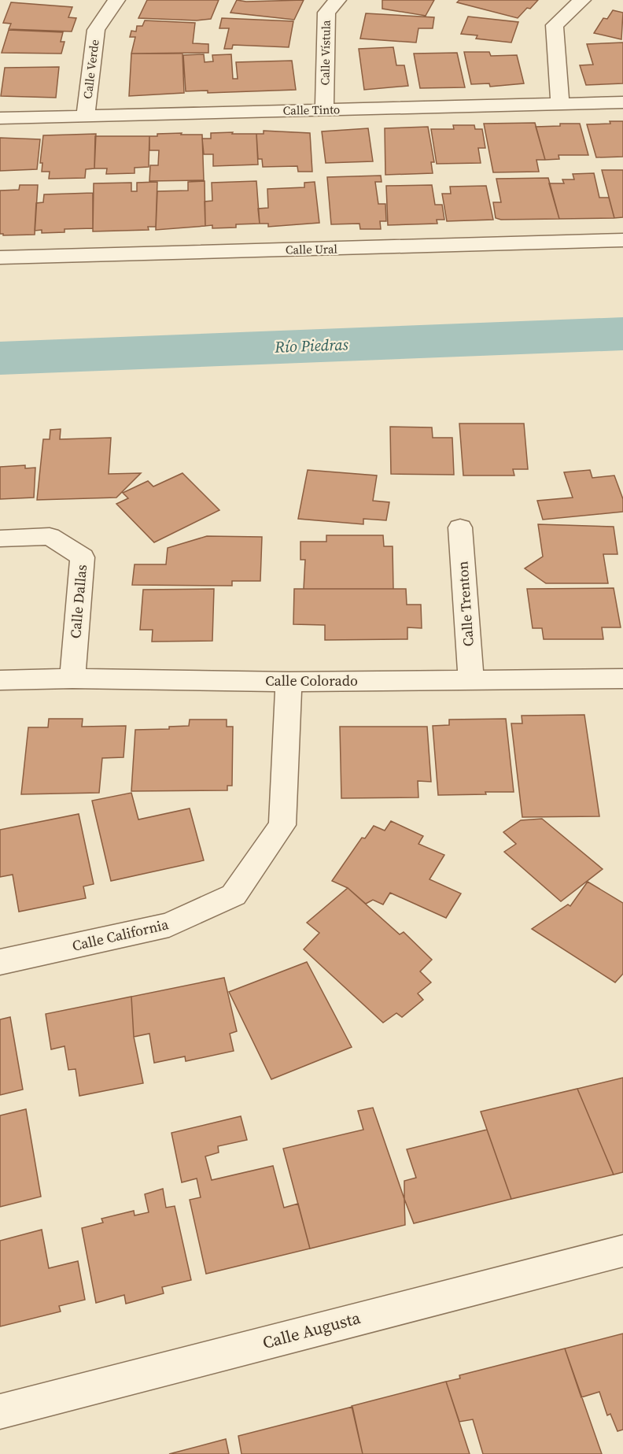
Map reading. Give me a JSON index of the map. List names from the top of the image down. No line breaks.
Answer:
{"streets":{"street":["Calle Vístula","Calle Verde","Calle Tinto","Calle Ural","Calle Dallas","Calle Trenton","Calle Colorado","Calle California","Calle Augusta"]},"crossings":[["Calle Vístula","Calle Tinto"],["Calle Verde","Calle Tinto"],["Calle Dallas","Calle Colorado"],["Calle Trenton","Calle Colorado"],["Calle Colorado","Calle California"]],"water":["Río Piedras"]}
